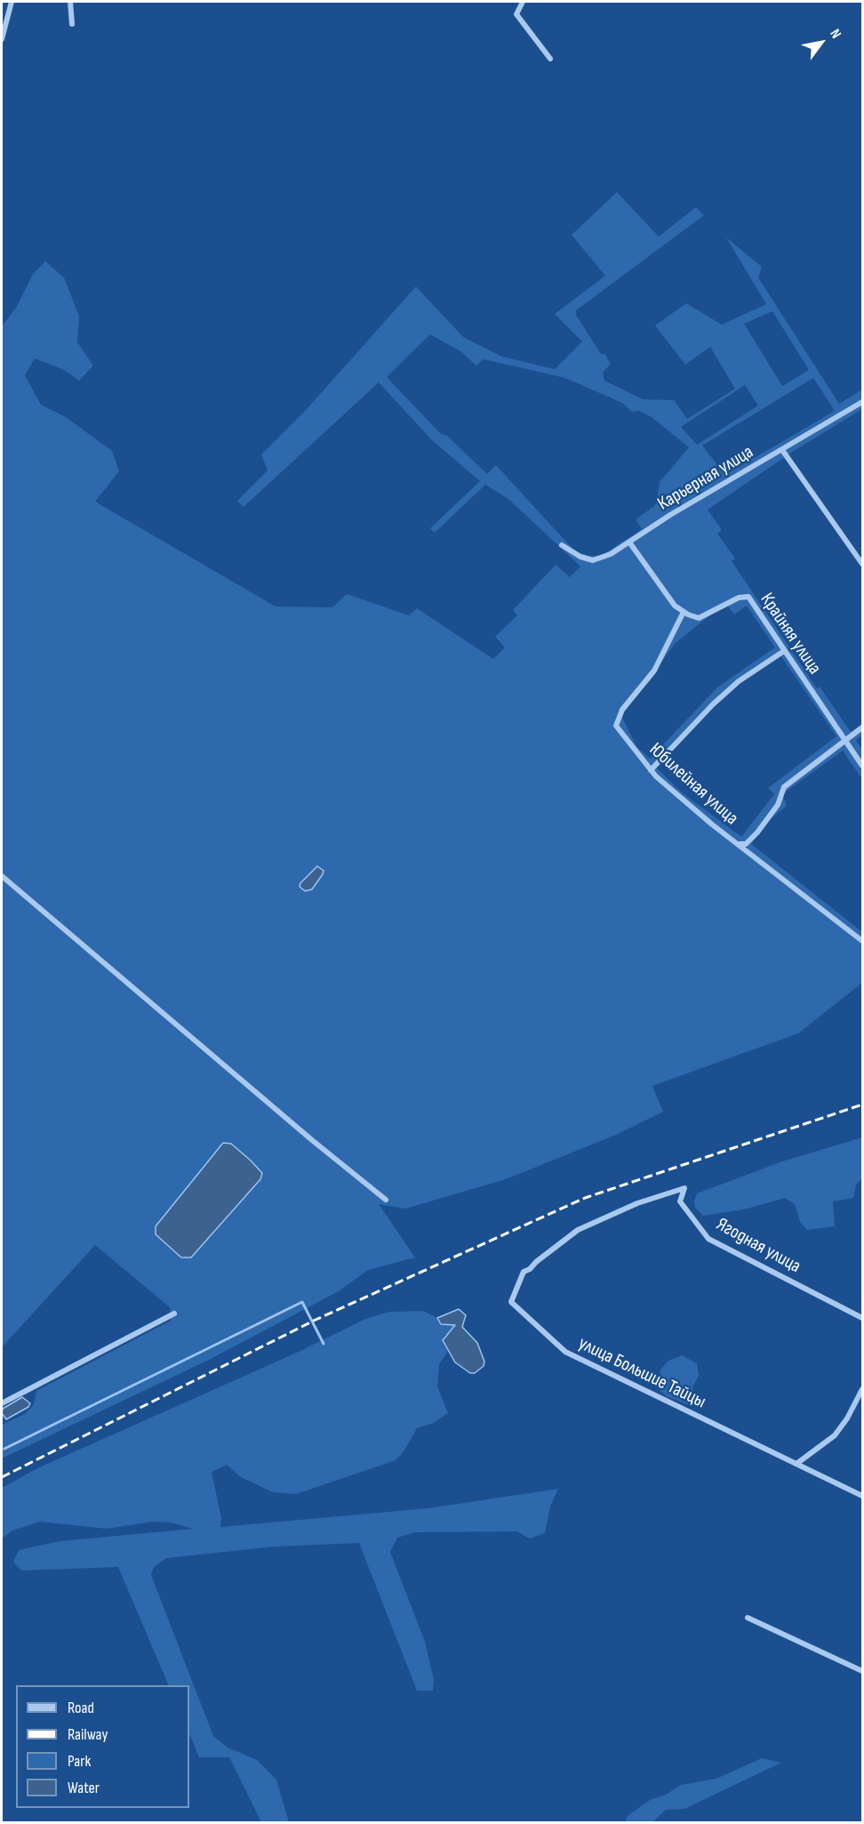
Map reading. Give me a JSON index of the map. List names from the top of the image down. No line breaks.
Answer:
{"streets":{"street":["Карьерная улица","Крайняя улица","Юбилейная улица","Ягодная улица","улица Большие Тайцы"]},"crossings":[["Крайняя улица","Юбилейная улица"],["Ягодная улица","улица Большие Тайцы"]],"legend":["Road","Railway","Park","Water"],"north":"top right"}
